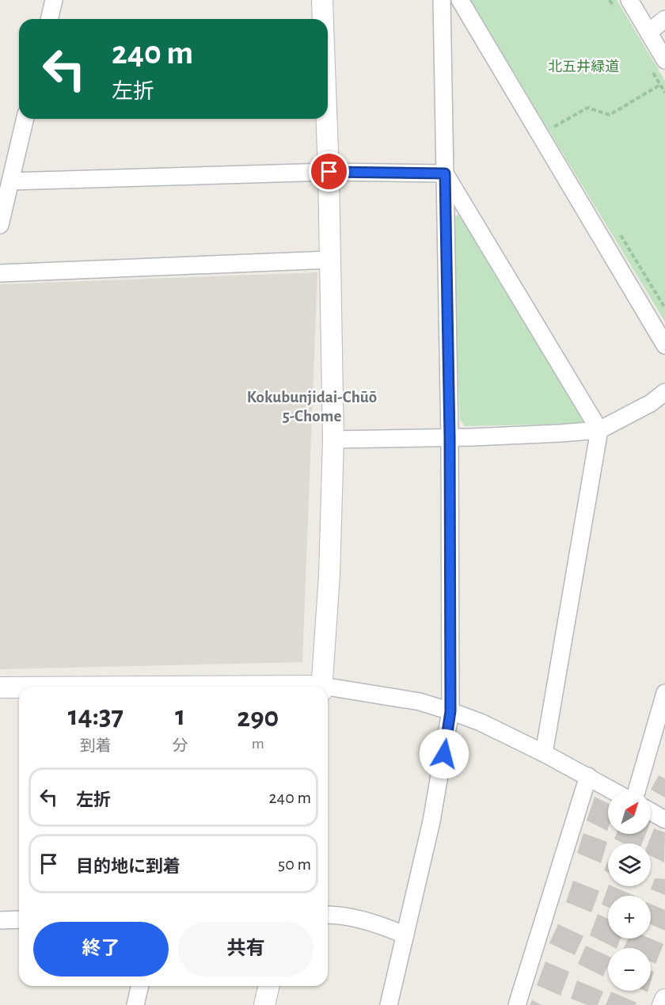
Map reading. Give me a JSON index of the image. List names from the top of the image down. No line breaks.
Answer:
{"districts":["Kokubunjidai-Chūō 5-Chome"],"parks":["北五井緑道"],"north":"top right","page":{"turn":["240 m","左折"],"eta":["14:37","到着","1","分","290","m"],"list":[{"name":"左折","value":"240 m"},{"name":"目的地に到着","value":"50 m"}],"map_buttons":["+","−"],"buttons":["終了","共有"]}}
